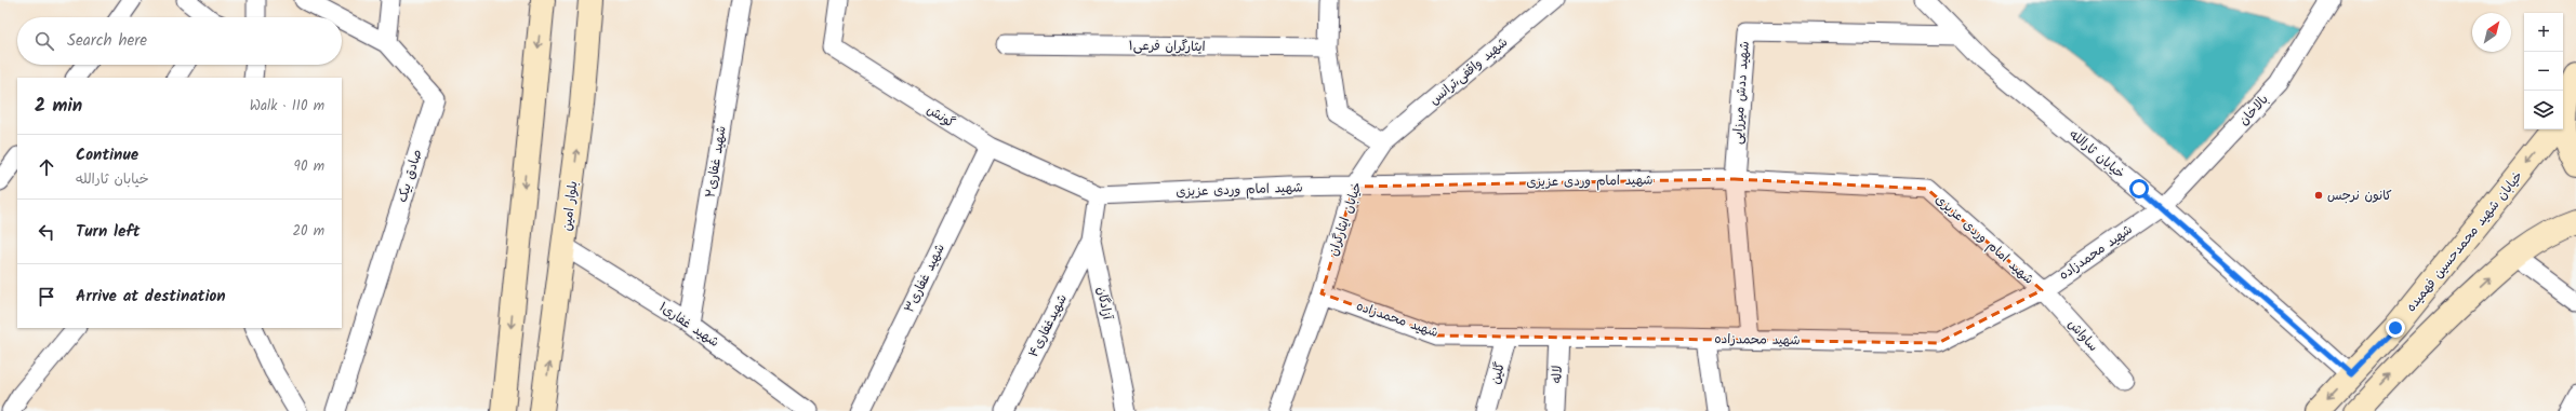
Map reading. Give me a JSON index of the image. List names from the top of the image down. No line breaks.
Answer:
{"streets":{"main road":["بلوار امین","خیابان شهید محمدحسین فهمیده"],"street":["ایثارگران فرعی۱","شهید واقفی،ترانس","شهید ددش میرزایی","بالاخان","گونش","خیابان ثارالله","شهید غفاری۲","صادق بیک","شهید امام وردی عزیزی","خیابان ایثارگران","شهید محمدزاده","شهید غفاری۳","آزادگان","شهید غفاری۱","شهیدغفاری۴","ساواش","گلین","لاله"]},"crossings":[["شهید واقفی،ترانس","خیابان ایثارگران"],["شهید ددش میرزایی","خیابان ثارالله"],["شهید ددش میرزایی","شهید امام وردی عزیزی"],["شهید ددش میرزایی","شهید محمدزاده"],["بالاخان","خیابان ثارالله"],["بالاخان","شهید محمدزاده"],["گونش","شهید امام وردی عزیزی"],["گونش","شهید غفاری۳"],["گونش","آزادگان"],["خیابان ثارالله","خیابان شهید محمدحسین فهمیده"],["خیابان ثارالله","شهید محمدزاده"],["شهید غفاری۲","شهید غفاری۱"],["شهید امام وردی عزیزی","خیابان ایثارگران"],["شهید امام وردی عزیزی","شهید محمدزاده"],["شهید امام وردی عزیزی","آزادگان"],["شهید امام وردی عزیزی","ساواش"],["بلوار امین","شهید غفاری۱"],["خیابان ایثارگران","شهید محمدزاده"],["شهید محمدزاده","ساواش"],["شهید محمدزاده","گلین"],["شهید محمدزاده","لاله"],["آزادگان","شهیدغفاری۴"]],"places":["کانون نرجس"],"north":"top right","page":{"map_buttons":["+","−"],"search":"Search here","heading":["2 min","Walk · 110 m"],"list":[["Continue","خیابان ثارالله","90 m"],["Turn left","20 m"],"Arrive at destination"]}}
